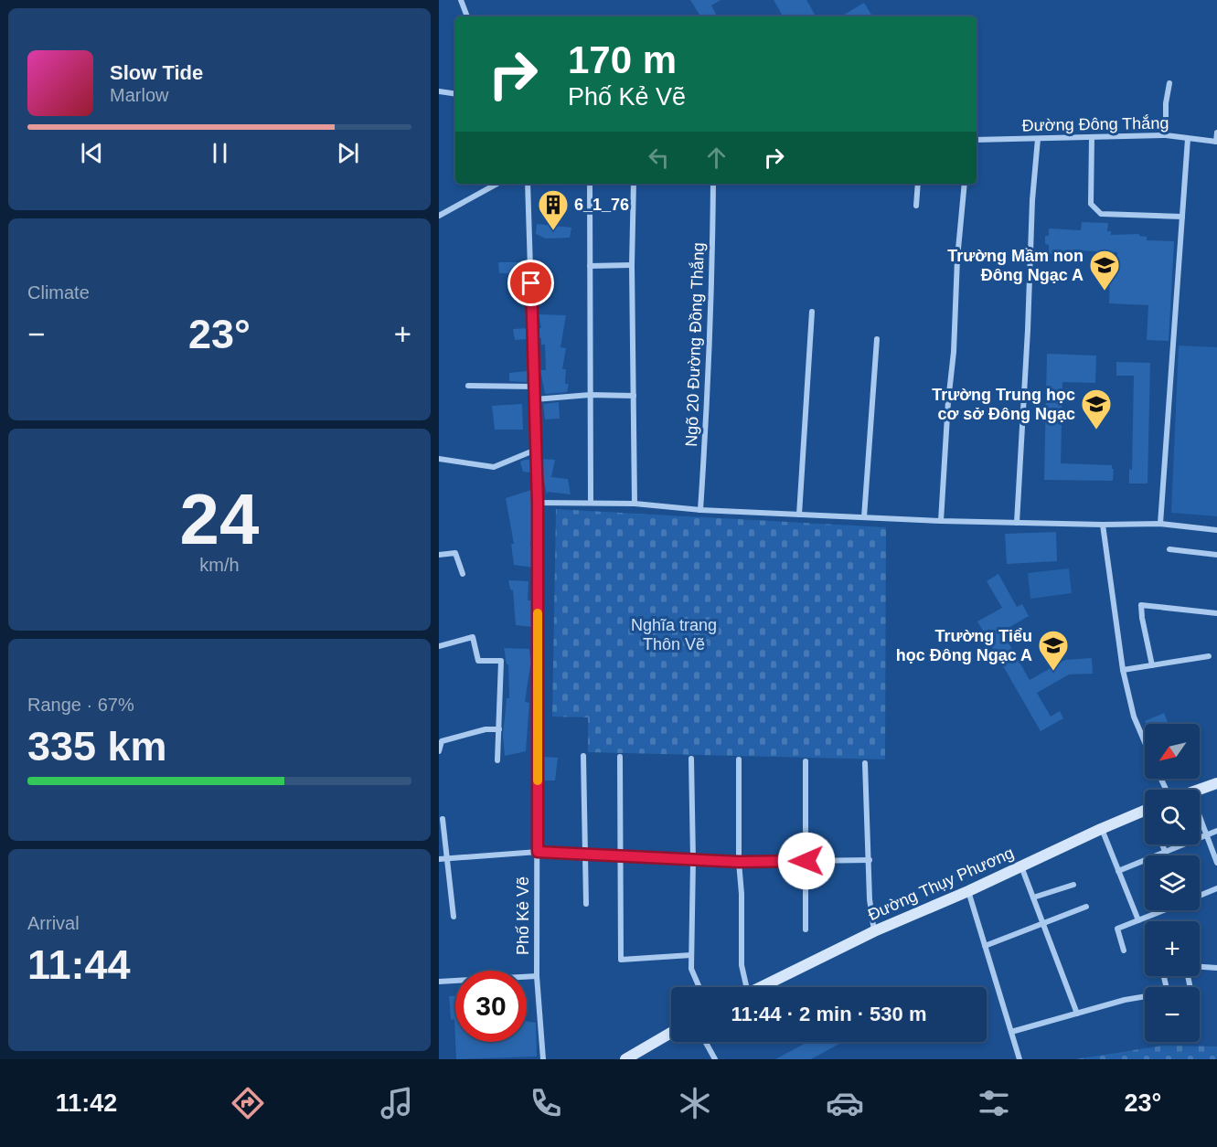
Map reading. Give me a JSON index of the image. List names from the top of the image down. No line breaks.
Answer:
{"streets":{"main road":["Đường Thụy Phương"],"street":["Đường Đông Thắng","Ngõ 20 Đường Đồng Thắng","Phố Kẻ Vẽ"]},"parks":["Nghĩa trang Thôn Vẽ"],"places":{"building":["6_1_76"],"school or university":["Trường Mầm non Đông Ngạc A","Trường Trung học cơ sở Đông Ngạc","Trường Tiểu học Đông Ngạc A"]},"north":"bottom left","page":{"turn":["170 m","Phố Kẻ Vẽ"],"song":["Slow Tide","Marlow"],"tile":["Climate",["24","km/h"],["Range · 67%","335 km"],["Arrival","11:44"]],"heat":["−","23°","+"],"map_buttons":["+","−"],"limit":"30","trip":"11:44 · 2 min · 530 m","tabs":["11:42","23°"]}}
